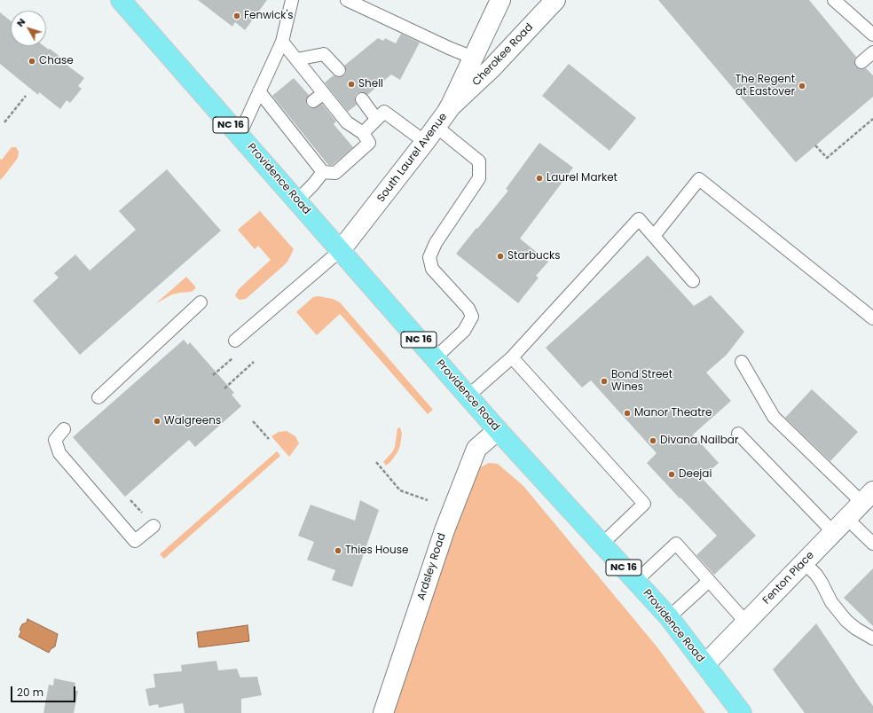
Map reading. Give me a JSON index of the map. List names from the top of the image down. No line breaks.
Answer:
{"streets":{"main road":["NC 16","Providence Road"],"street":["Cherokee Road","South Laurel Avenue","Ardsley Road","Fenton Place"]},"crossings":[["Cherokee Road","South Laurel Avenue"],["South Laurel Avenue","Providence Road"],["Providence Road","Ardsley Road"],["Providence Road","Fenton Place"]],"places":["Fenwick's","Chase","Shell","The Regent at Eastover","Laurel Market","Starbucks","Bond Street Wines","Manor Theatre","Walgreens","Divana Nailbar","Deejai","Thies House"],"scale_bar":"20 m","north":"top left"}
